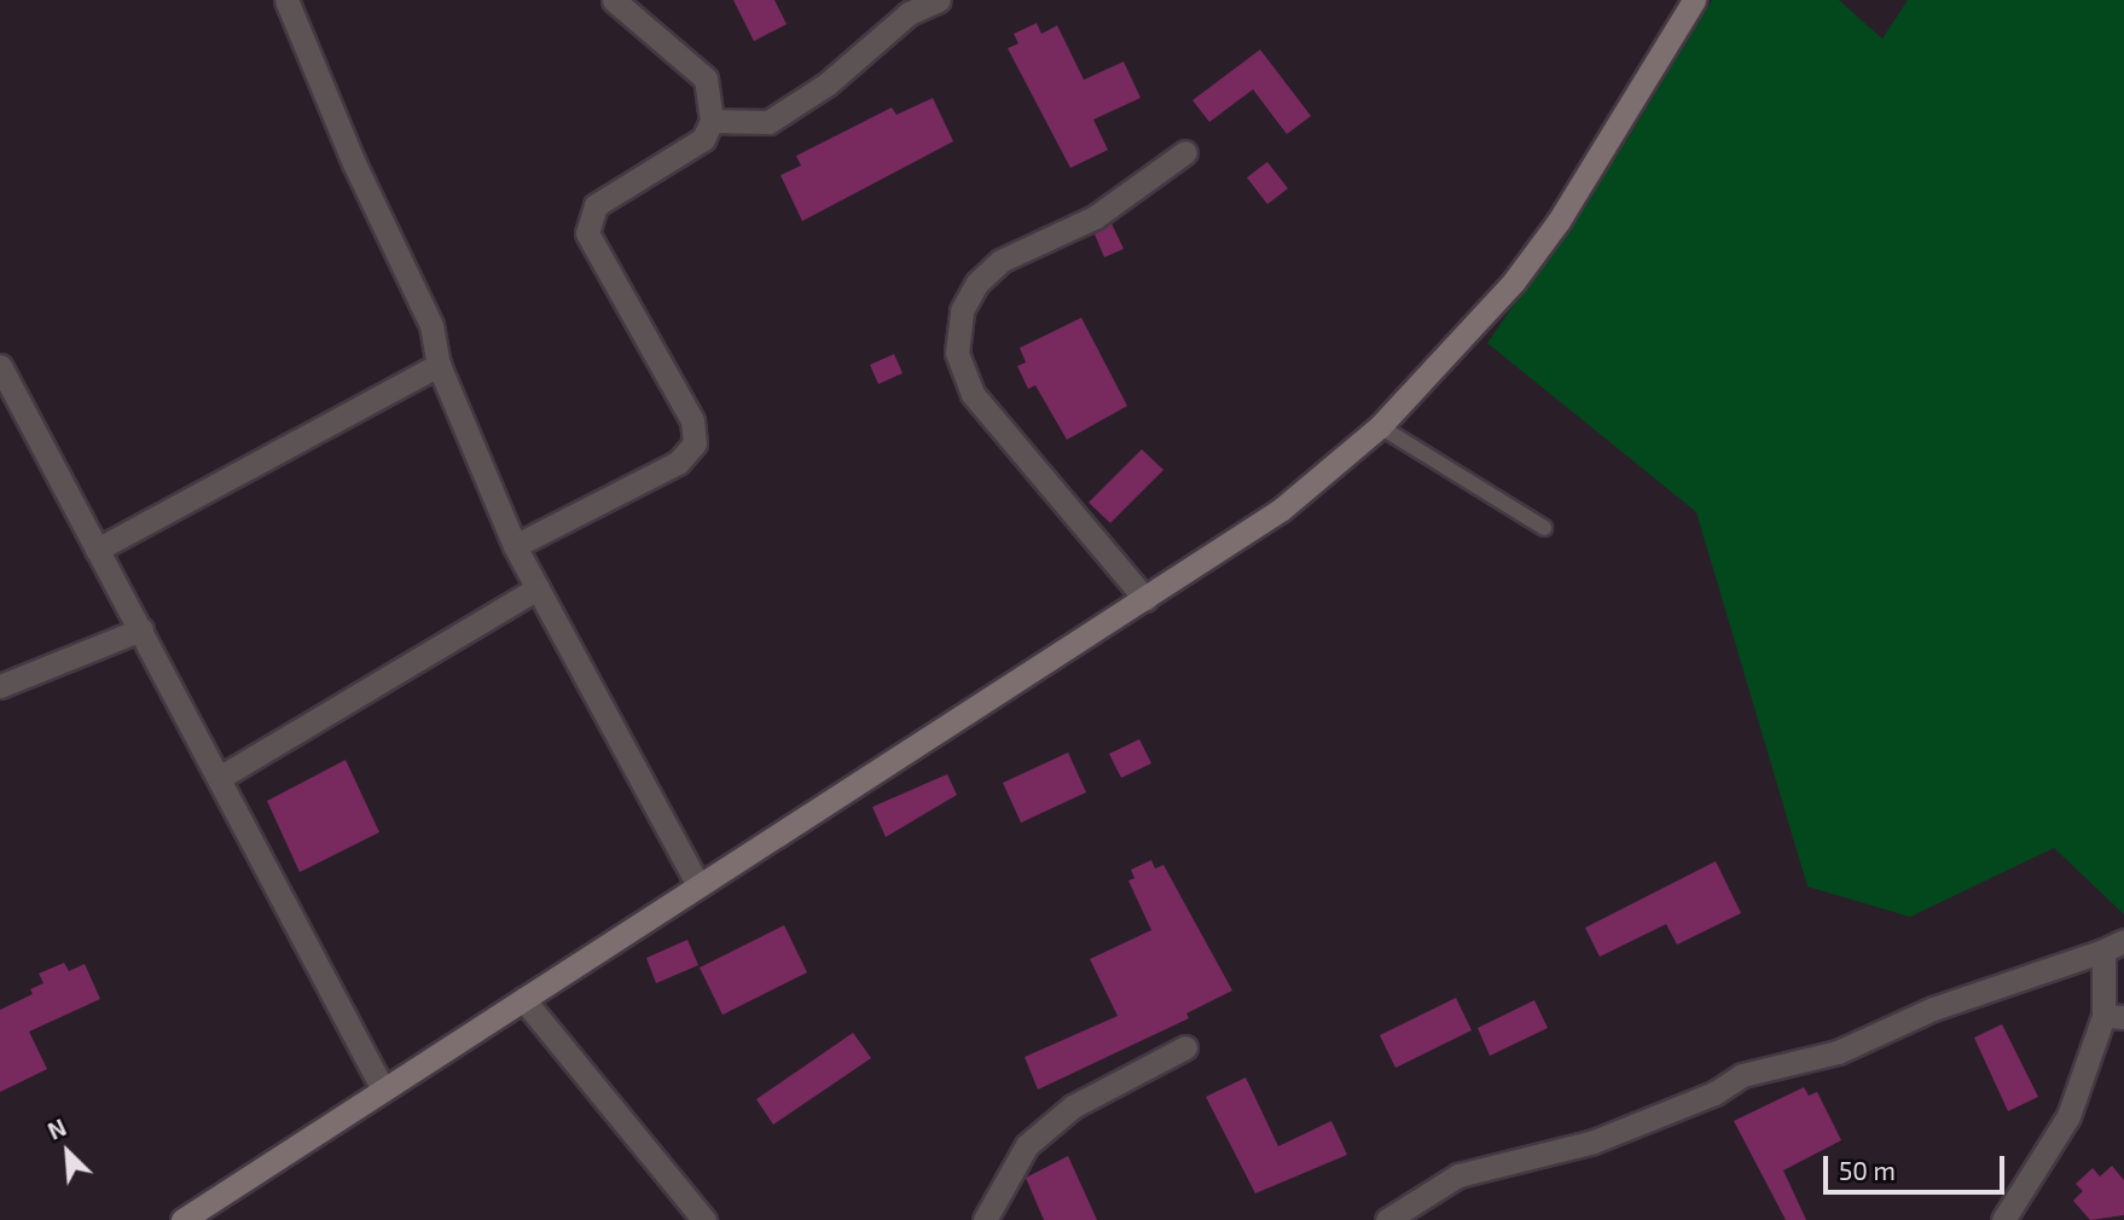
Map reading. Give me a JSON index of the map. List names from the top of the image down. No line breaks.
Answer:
{"scale_bar":"50 m","north":"top left"}
